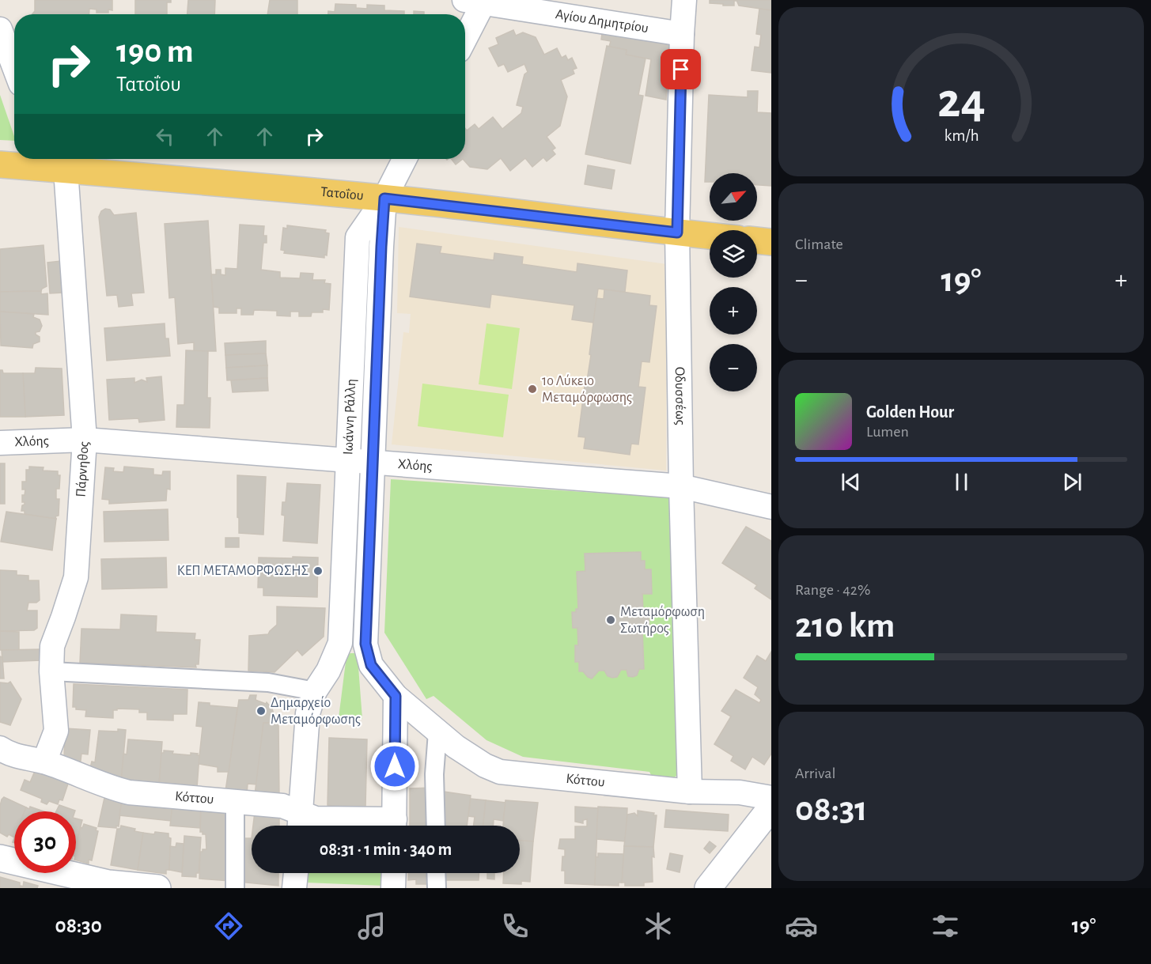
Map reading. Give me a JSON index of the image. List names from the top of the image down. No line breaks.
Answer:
{"streets":{"main road":["Τατοΐου"],"street":["Αγίου Δημητρίου","Οδυσσέως","Ιωάννη Ράλλη","Χλόης","Πάρνηθος","Κόττου"]},"crossings":[["Αγίου Δημητρίου","Οδυσσέως"],["Τατοΐου","Οδυσσέως"],["Τατοΐου","Ιωάννη Ράλλη"],["Τατοΐου","Πάρνηθος"],["Οδυσσέως","Χλόης"],["Οδυσσέως","Κόττου"],["Ιωάννη Ράλλη","Χλόης"],["Ιωάννη Ράλλη","Κόττου"],["Χλόης","Πάρνηθος"],["Πάρνηθος","Κόττου"]],"places":["1ο Λύκειο Μεταμόρφωσης","ΚΕΠ ΜΕΤΑΜΟΡΦΩΣΗΣ","Μεταμόρφωση Σωτήρος","Δημαρχείο Μεταμόρφωσης"],"north":"top right","page":{"turn":["190 m","Τατοΐου"],"map_buttons":["+","−"],"tile":["Climate",["Range · 42%","210 km"],["Arrival","08:31"]],"heat":["−","19°","+"],"song":["Golden Hour","Lumen"],"limit":"30","trip":"08:31 · 1 min · 340 m","tabs":["08:30","19°"],"gauge":["24","km/h"]}}
